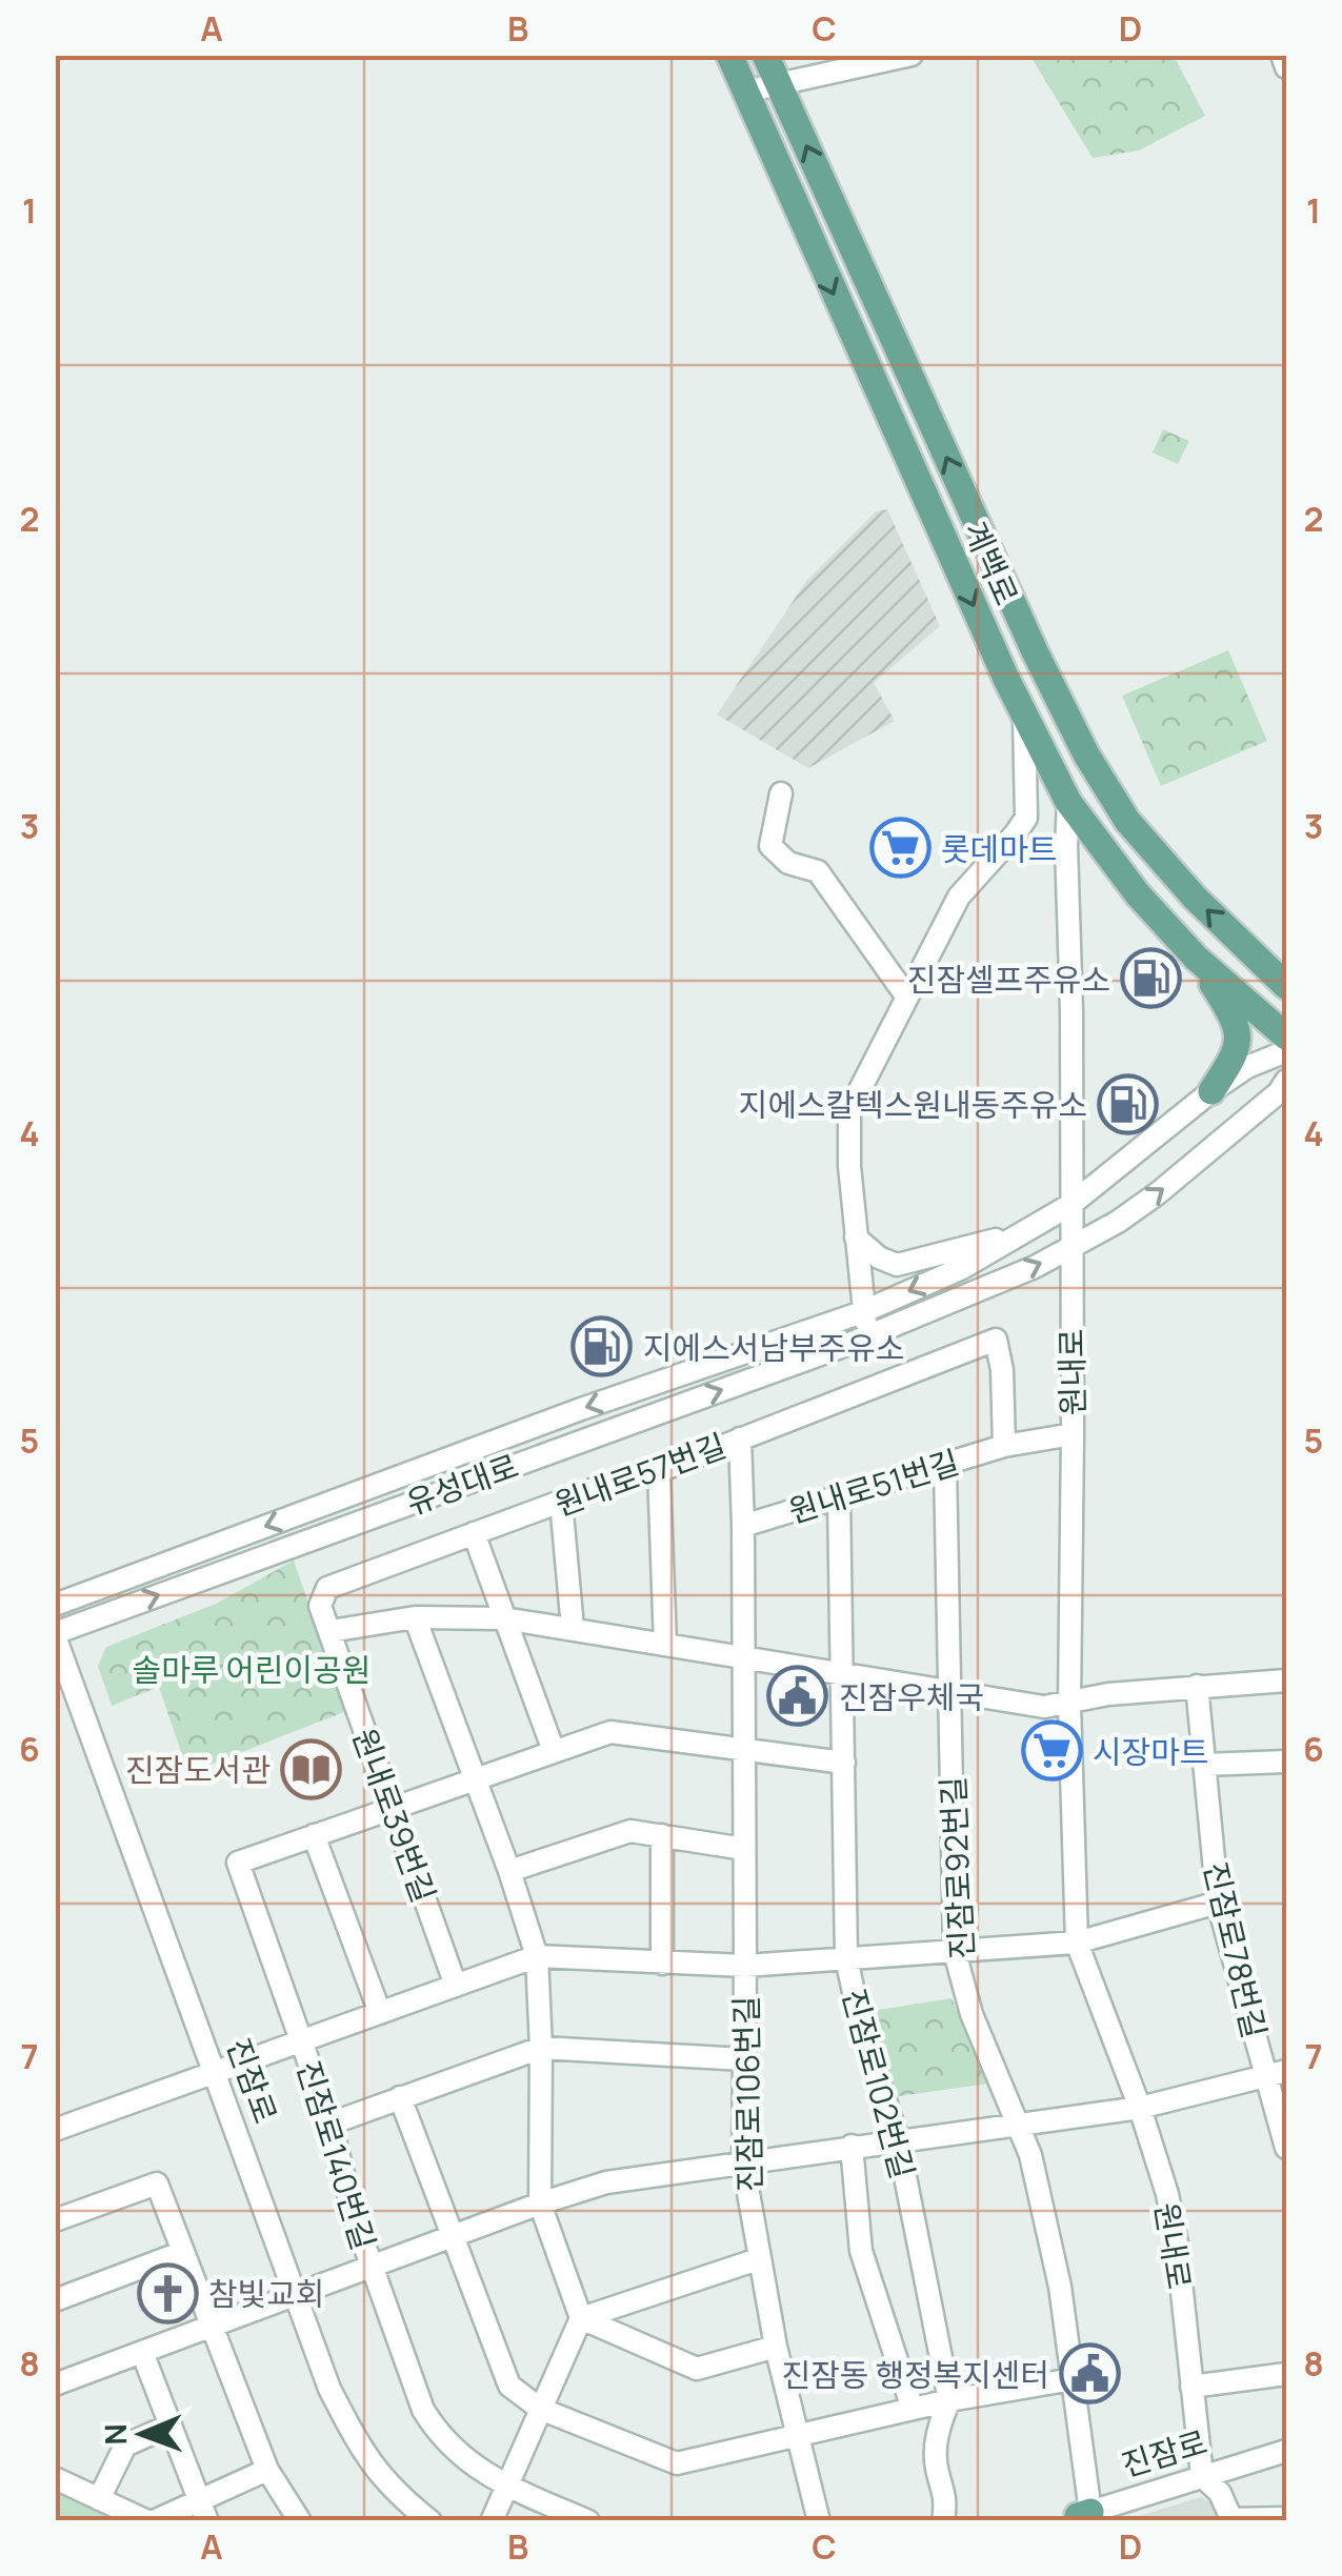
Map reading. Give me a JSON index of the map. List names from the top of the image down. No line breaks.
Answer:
{"streets":{"main road":["계백로"],"street":["원내로","원내로57번길","유성대로","원내로51번길","원내로39번길","진잠로92번길","진잠로78번길","진잠로","진잠로102번길","진잠로106번길","진잠로140번길"]},"crossings":[["계백로","원내로"],["원내로","유성대로"],["원내로","원내로51번길"],["원내로","진잠로"],["원내로","진잠로140번길"],["원내로57번길","원내로51번길"],["원내로57번길","원내로39번길"],["원내로57번길","진잠로106번길"],["유성대로","진잠로"],["원내로51번길","진잠로92번길"],["원내로51번길","진잠로102번길"],["원내로51번길","진잠로106번길"],["진잠로92번길","진잠로"],["진잠로92번길","진잠로140번길"],["진잠로","진잠로140번길"],["진잠로102번길","진잠로140번길"],["진잠로106번길","진잠로140번길"]],"parks":["솔마루 어린이공원"],"places":{"supermarket":["롯데마트","시장마트"],"fuel station":["진잠셀프주유소","지에스칼텍스원내동주유소","지에스서남부주유소"],"public building":["진잠우체국","진잠동 행정복지센터"],"library":["진잠도서관"],"church":["참빛교회"]},"north":"left","grid":{"columns":["A","B","C","D"],"rows":["1","2","3","4","5","6","7","8"]}}
